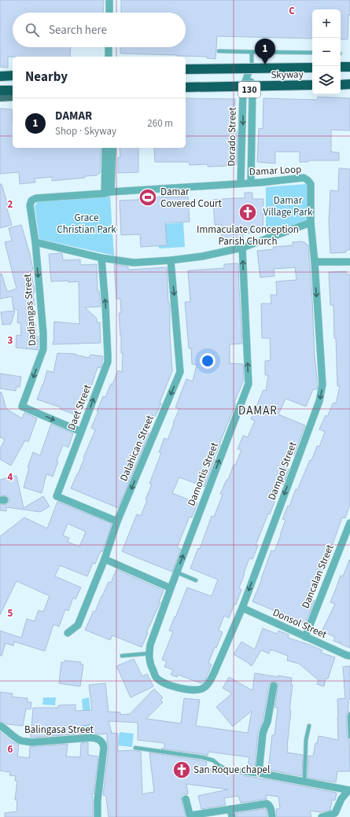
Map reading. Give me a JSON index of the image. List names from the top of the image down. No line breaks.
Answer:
{"streets":{"highway":["Skyway"],"main road":["130"],"street":["Dorado Street","Damar Loop","Dadiangas Street","Daet Street","Dalahican Street","Dampol Street","Damortis Street","Dancalan Street","Donsol Street","Balingasa Street"]},"crossings":[["130","Dorado Street"],["Dorado Street","Damar Loop"],["Damar Loop","Dadiangas Street"],["Damar Loop","Dampol Street"],["Dadiangas Street","Daet Street"],["Daet Street","Dalahican Street"],["Dampol Street","Damortis Street"],["Dampol Street","Donsol Street"],["Dancalan Street","Donsol Street"]],"one_way":["Dadiangas Street","Daet Street","Dalahican Street","Dampol Street","Damortis Street"],"districts":["DAMAR"],"parks":["Damar Village Park","Grace Christian Park"],"places":{"sports":["Damar Covered Court"],"church":["Immaculate Conception Parish Church","San Roque chapel"]},"page":{"map_buttons":["+","−"],"search":"Search here","pins":"1","heading":"Nearby","list":[{"mark":"1","name":"DAMAR","note":"Shop · Skyway","value":"260 m"}]},"grid":{"columns":["C"],"rows":["2","3","4","5","6"]}}
